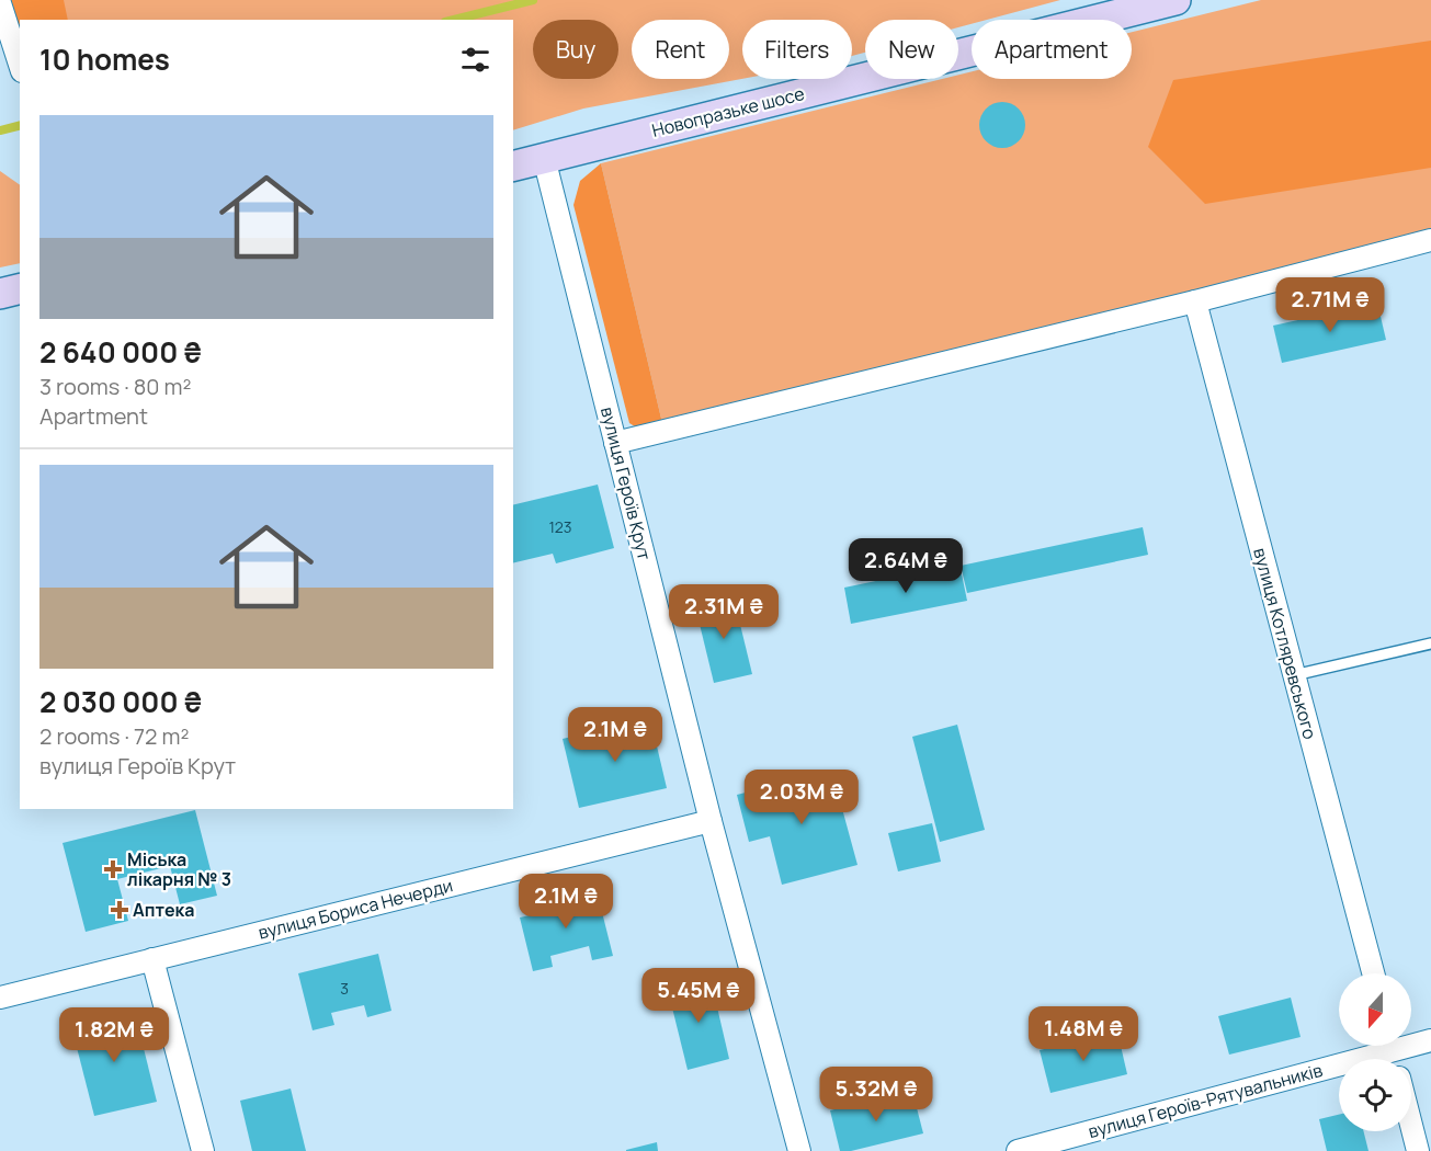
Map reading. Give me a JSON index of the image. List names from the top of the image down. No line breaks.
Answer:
{"streets":{"main road":["Новопразьке шосе"],"street":["вулиця Героїв Крут","вулиця Котляревського","вулиця Бориса Нечерди","вулиця Героїв-Рятувальників"]},"crossings":[["Новопразьке шосе","вулиця Героїв Крут"],["вулиця Героїв Крут","вулиця Бориса Нечерди"]],"places":{"health":["Міська лікарня № 3","Аптека"]},"house_numbers":["123","3"],"north":"bottom","page":{"chip":["Buy","Rent","Filters","New","Apartment"],"heading":"10 homes","list":[{"name":"2 640 000 ₴","note":"3 rooms · 80 m² · Apartment"},{"name":"2 030 000 ₴","note":"2 rooms · 72 m² · вулиця Героїв Крут"}],"price":["2.71M ₴","2.64M ₴","2.31M ₴","2.1M ₴","2.03M ₴","2.1M ₴","5.45M ₴","1.48M ₴","1.82M ₴","5.32M ₴"]}}
